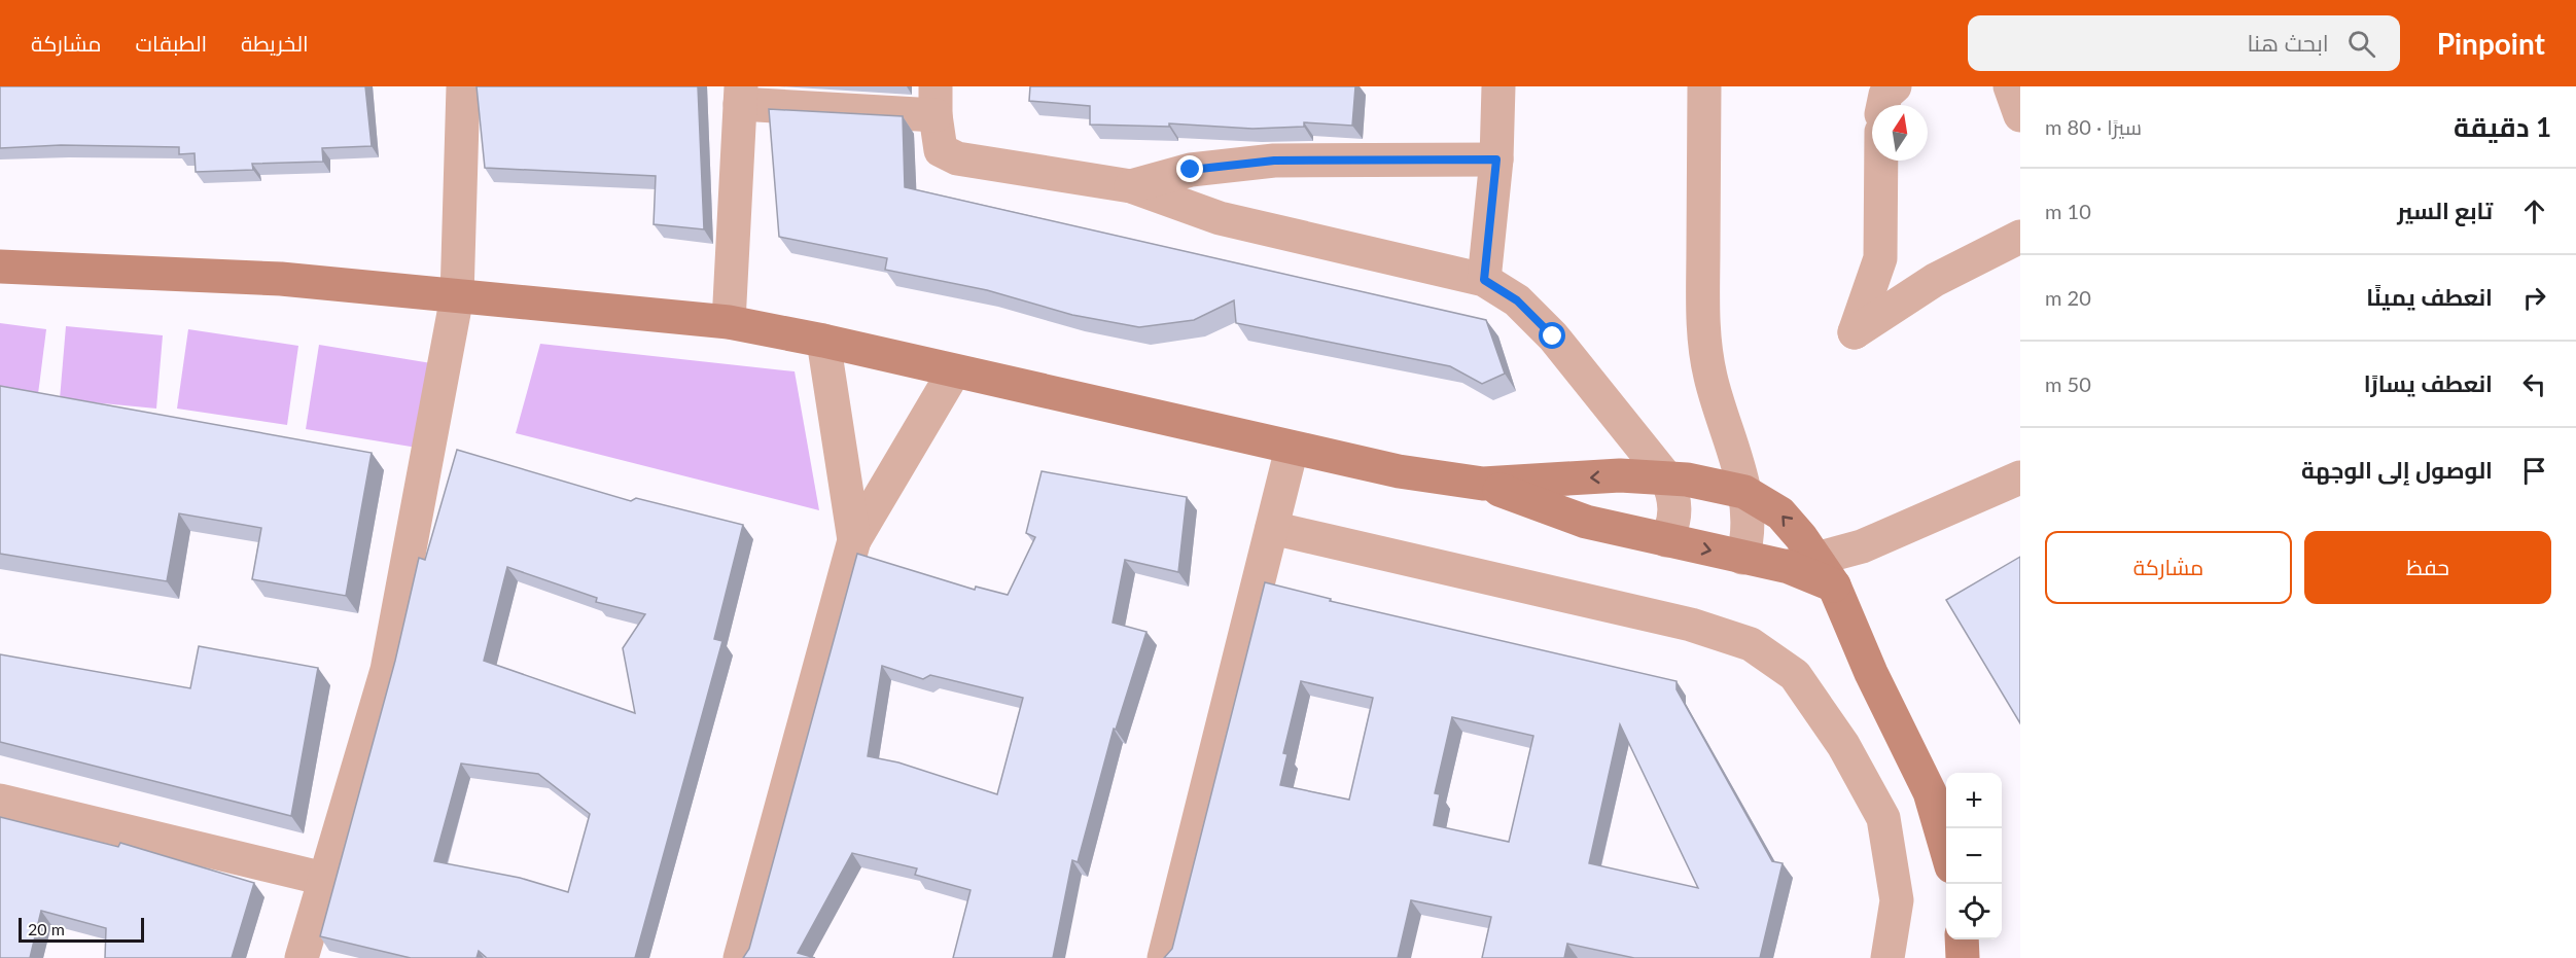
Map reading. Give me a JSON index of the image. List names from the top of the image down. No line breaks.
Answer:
{"scale_bar":"20 m","north":"top","page":{"header":"Pinpoint","search":"ابحث هنا","nav":["الخريطة","الطبقات","مشاركة"],"heading":["1 دقيقة","سيرًا · 80 m"],"list":[["تابع السير","10 m"],["انعطف يمينًا","20 m"],["انعطف يسارًا","50 m"],"الوصول إلى الوجهة"],"buttons":["حفظ","مشاركة"],"map_buttons":["+","−"],"scale":"20 m"}}
